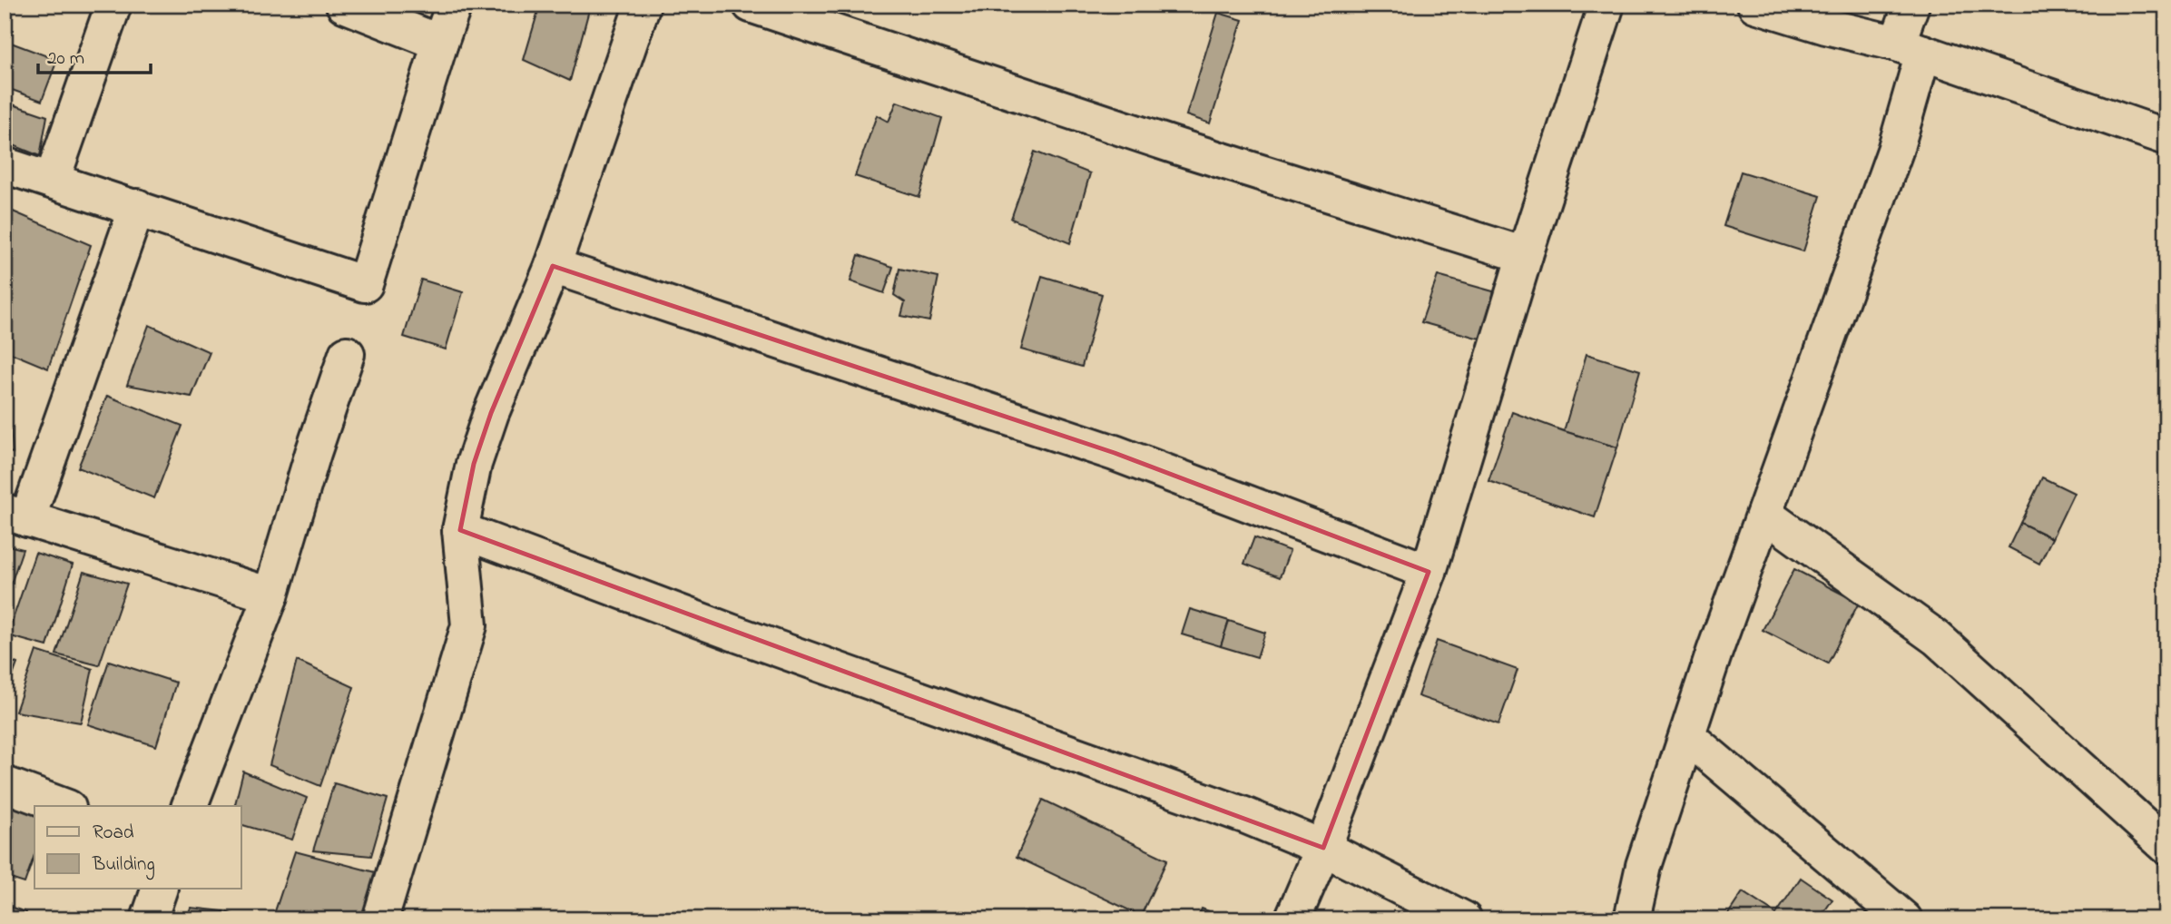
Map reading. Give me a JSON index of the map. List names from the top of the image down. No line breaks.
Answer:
{"legend":["Road","Building"],"scale_bar":"20 m"}
